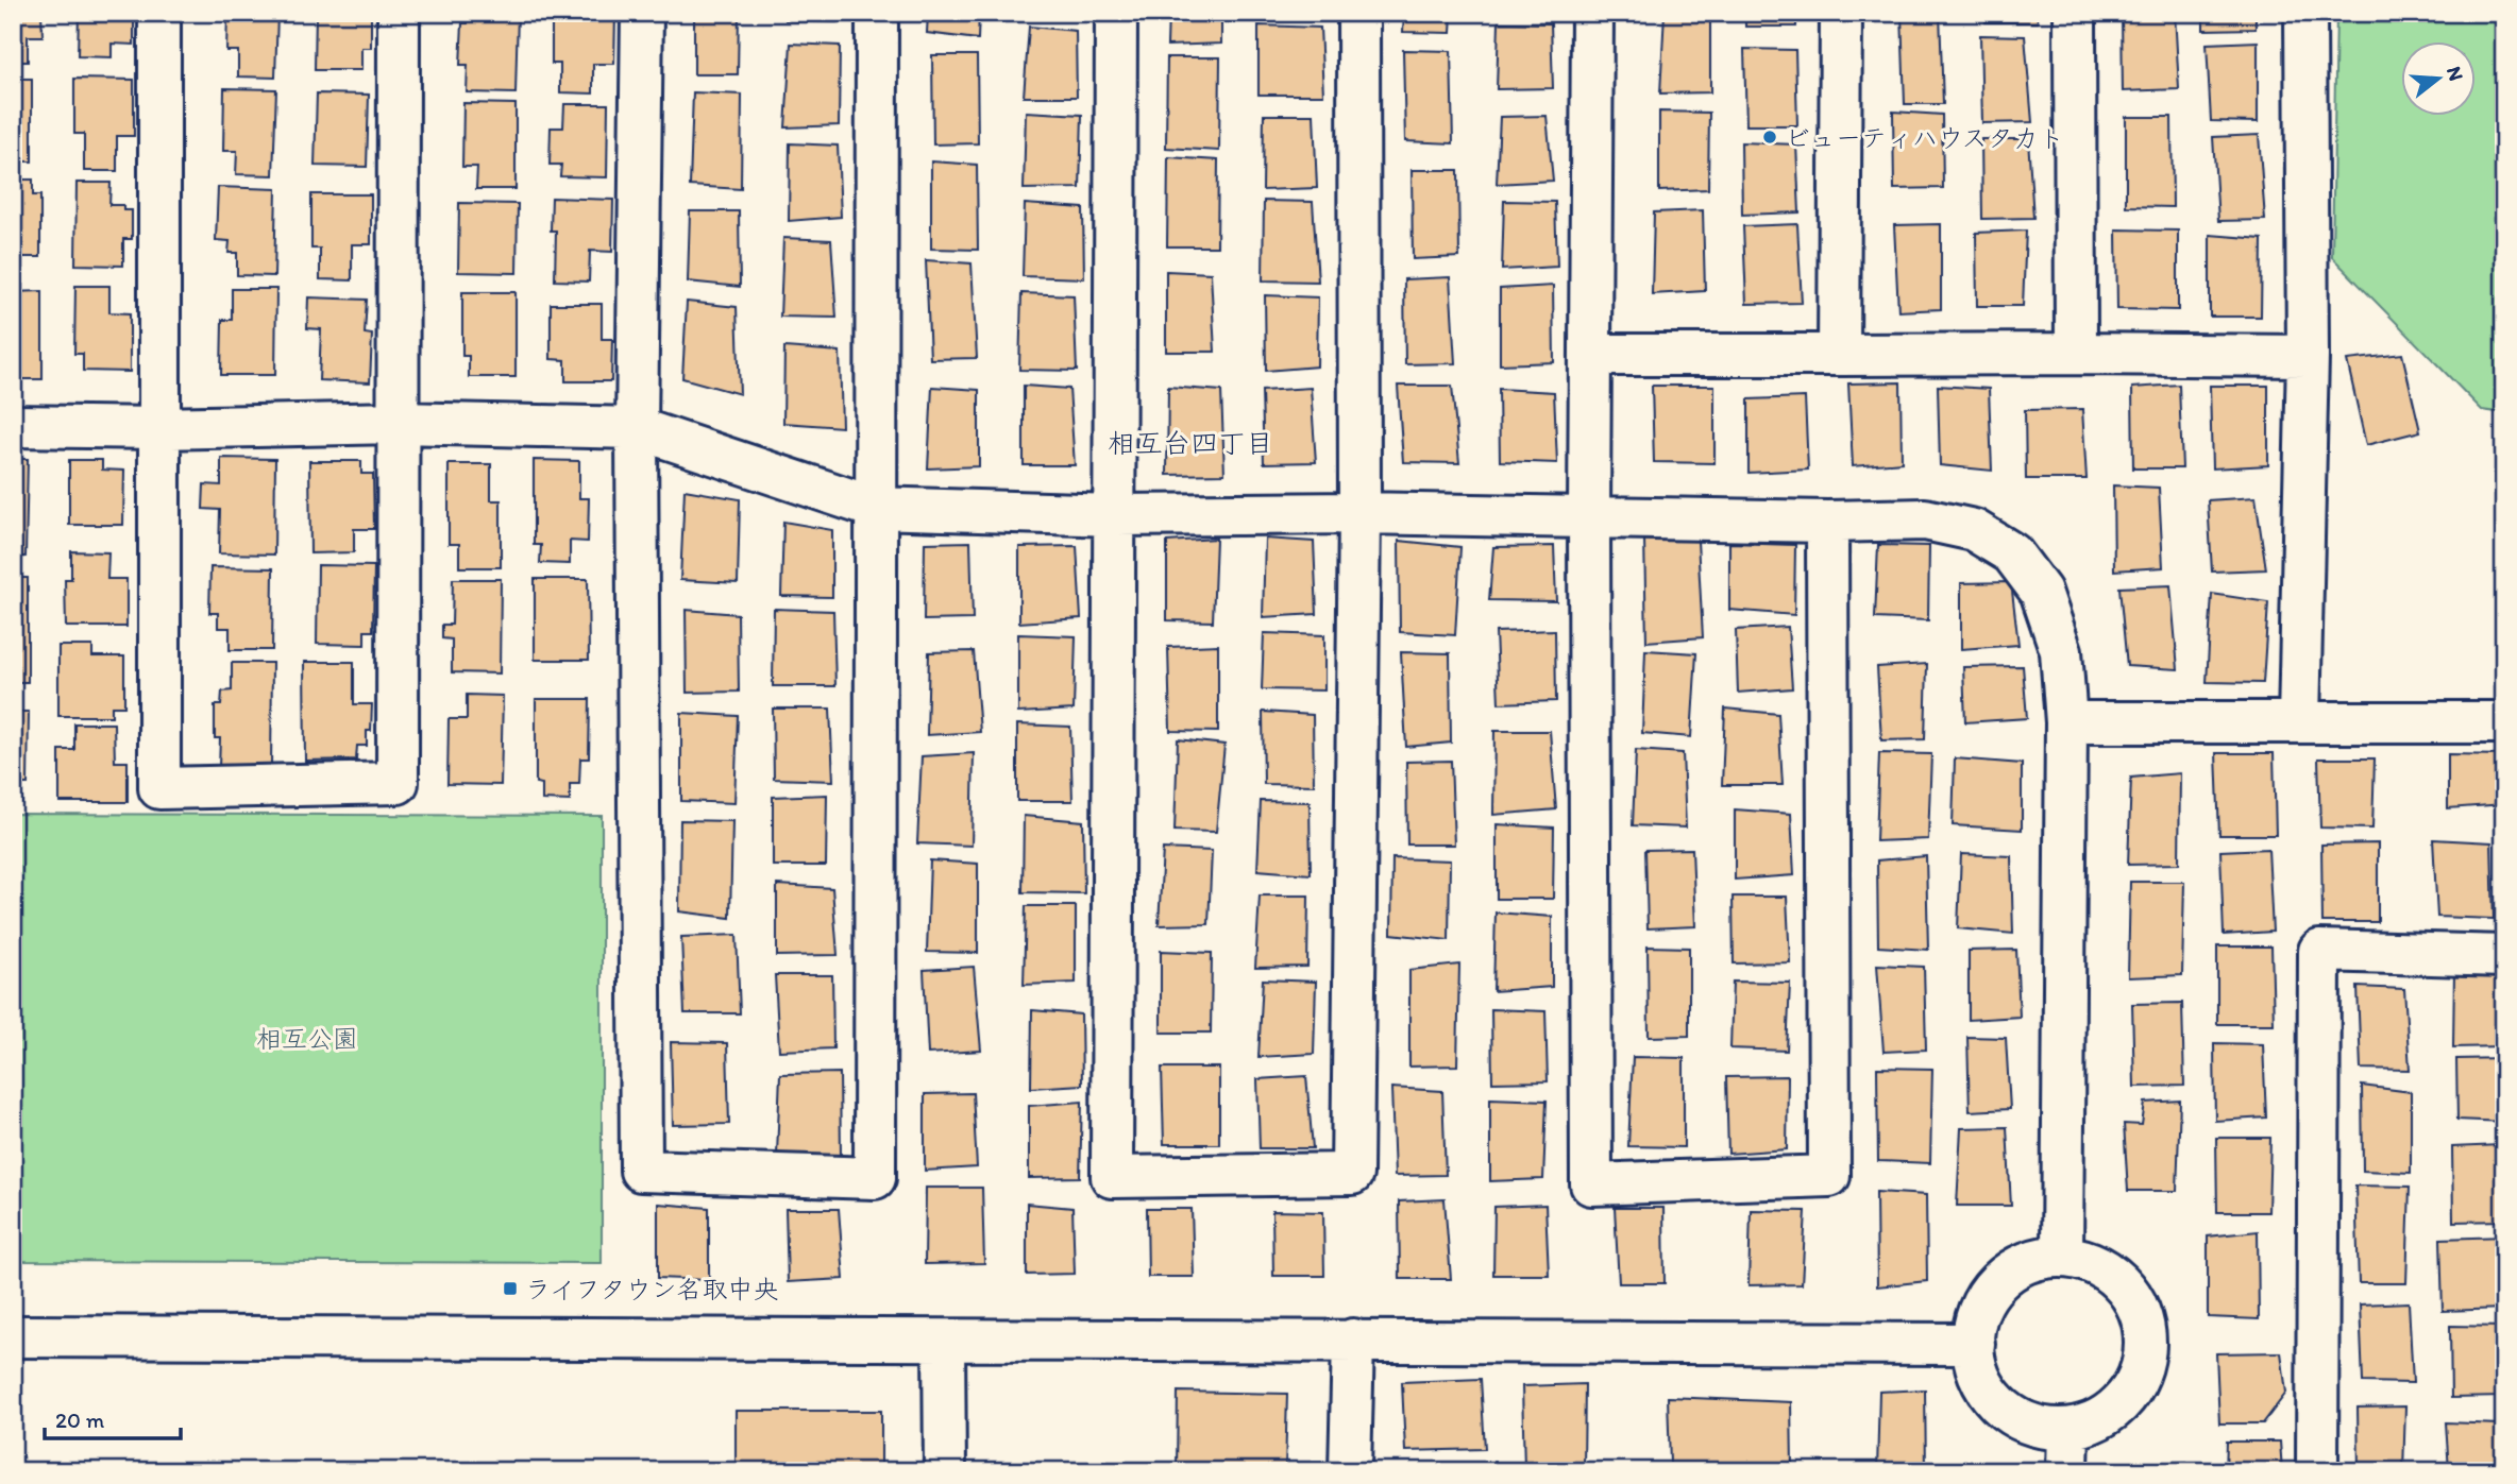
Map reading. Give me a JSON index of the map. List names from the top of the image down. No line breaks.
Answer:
{"districts":["相互台四丁目"],"parks":["相互公園"],"places":{"other":["ビューティハウスタカト"],"transit":["ライフタウン名取中央"]},"scale_bar":"20 m","north":"right"}
